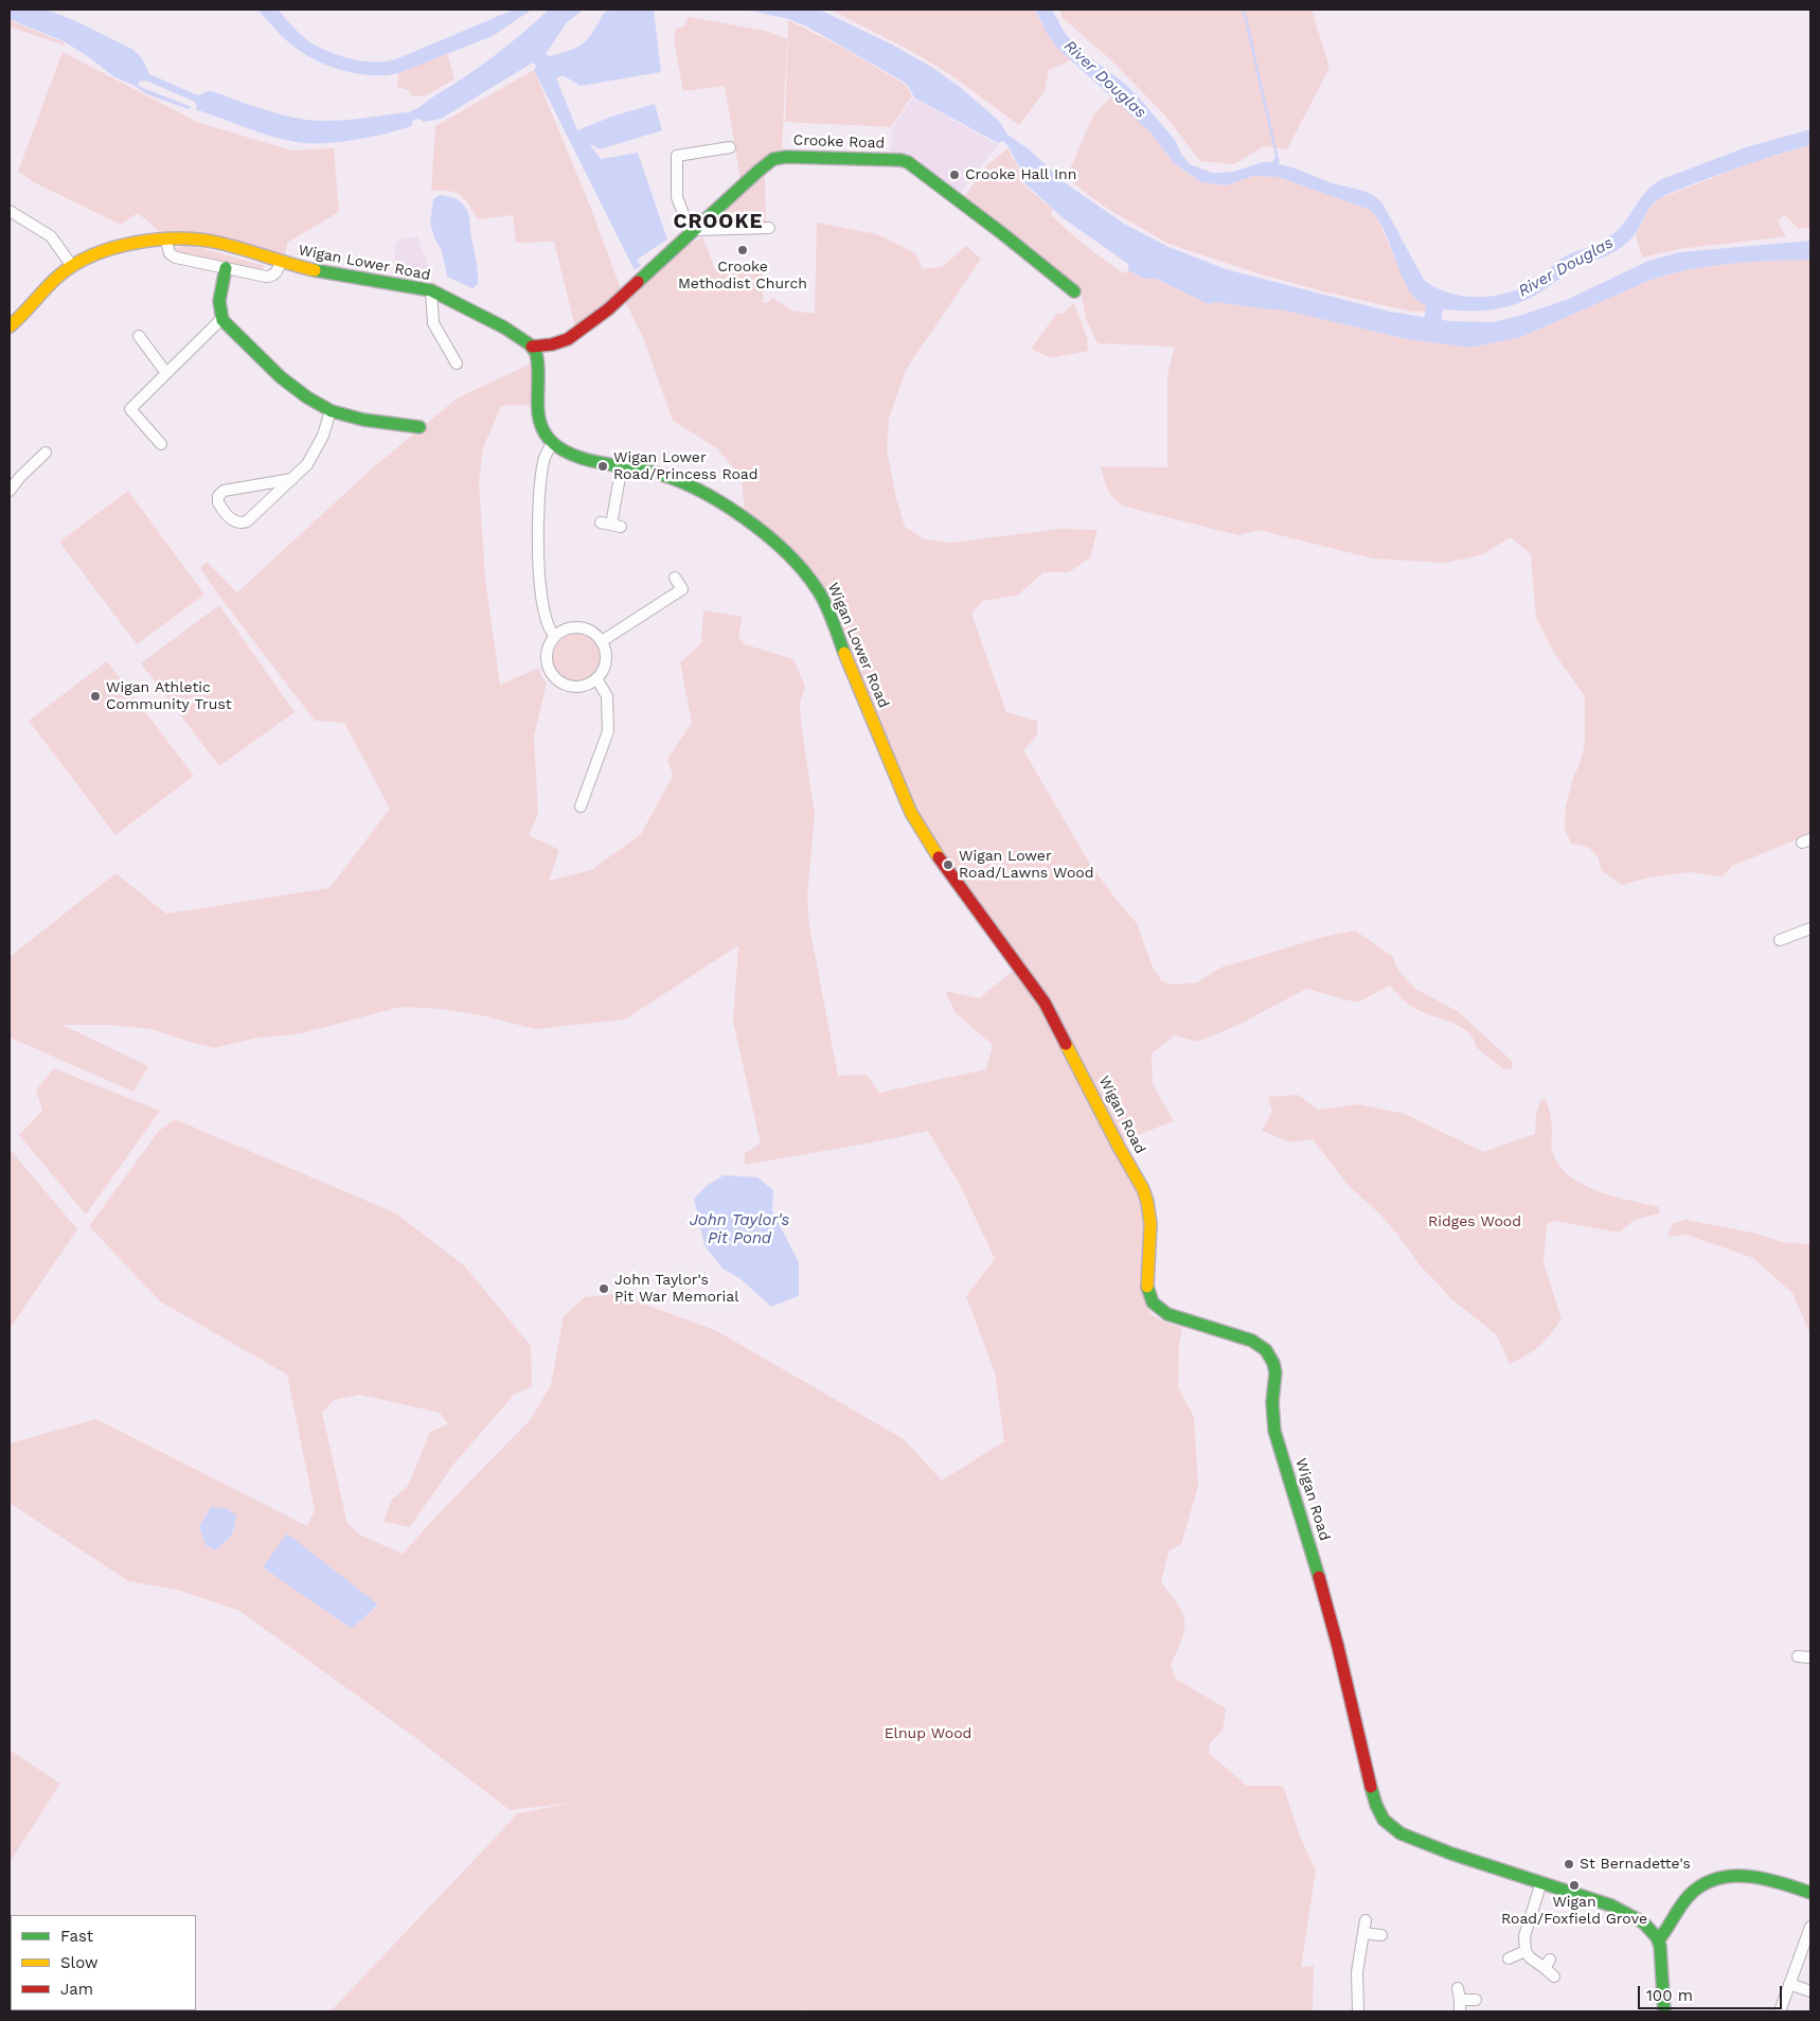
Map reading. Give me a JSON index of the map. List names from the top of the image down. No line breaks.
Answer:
{"streets":{"main road":["Crooke Road","Wigan Lower Road","Wigan Road"]},"crossings":[["Crooke Road","Wigan Lower Road"],["Wigan Lower Road","Wigan Road"]],"districts":["CROOKE"],"water":["River Douglas","John Taylor's Pit Pond"],"parks":["Ridges Wood","Elnup Wood"],"places":["Crooke Hall Inn","Crooke Methodist Church","Wigan Lower Road/Princess Road","Wigan Athletic Community Trust","Wigan Lower Road/Lawns Wood","John Taylor's Pit War Memorial","St Bernadette's","Wigan Road/Foxfield Grove"],"legend":["Fast","Slow","Jam"],"scale_bar":"100 m"}
